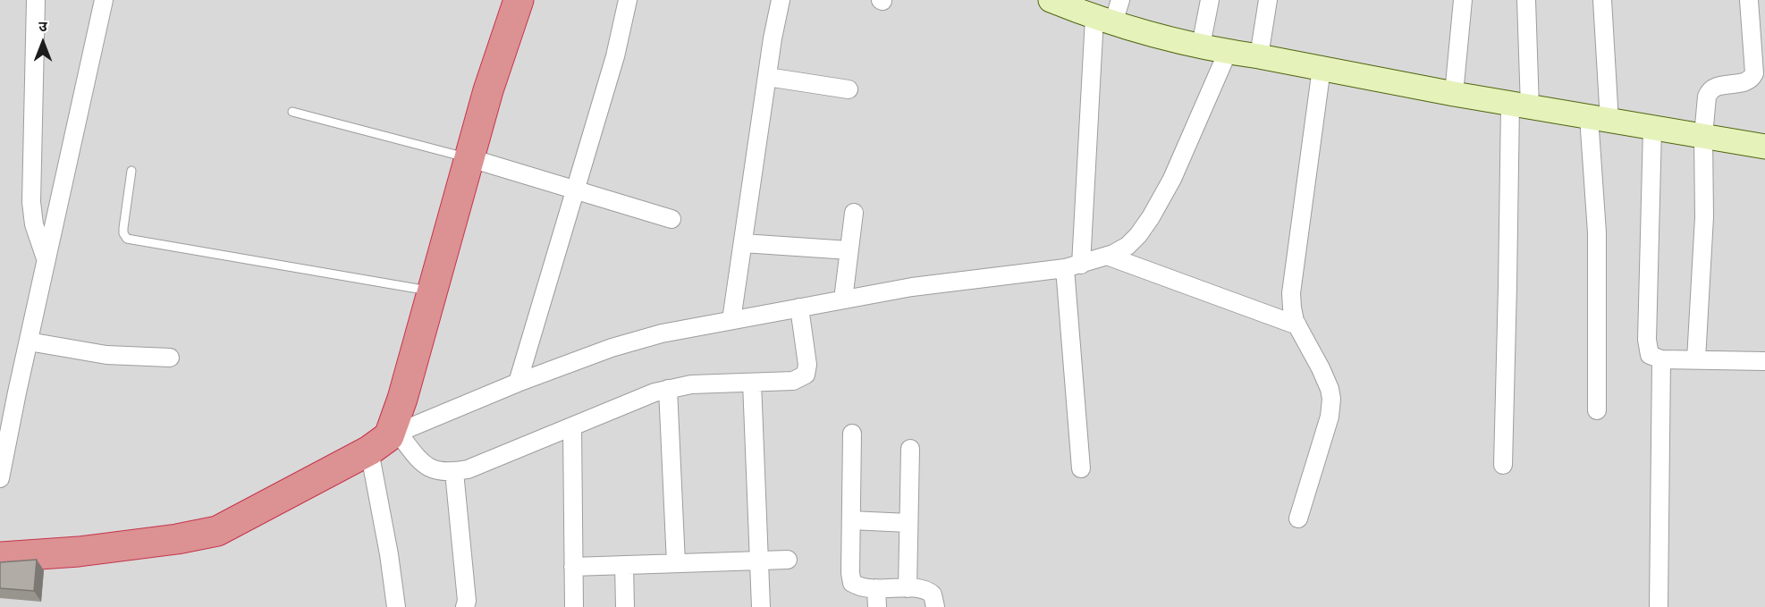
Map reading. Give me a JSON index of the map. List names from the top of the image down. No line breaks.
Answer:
{"north":"top"}
